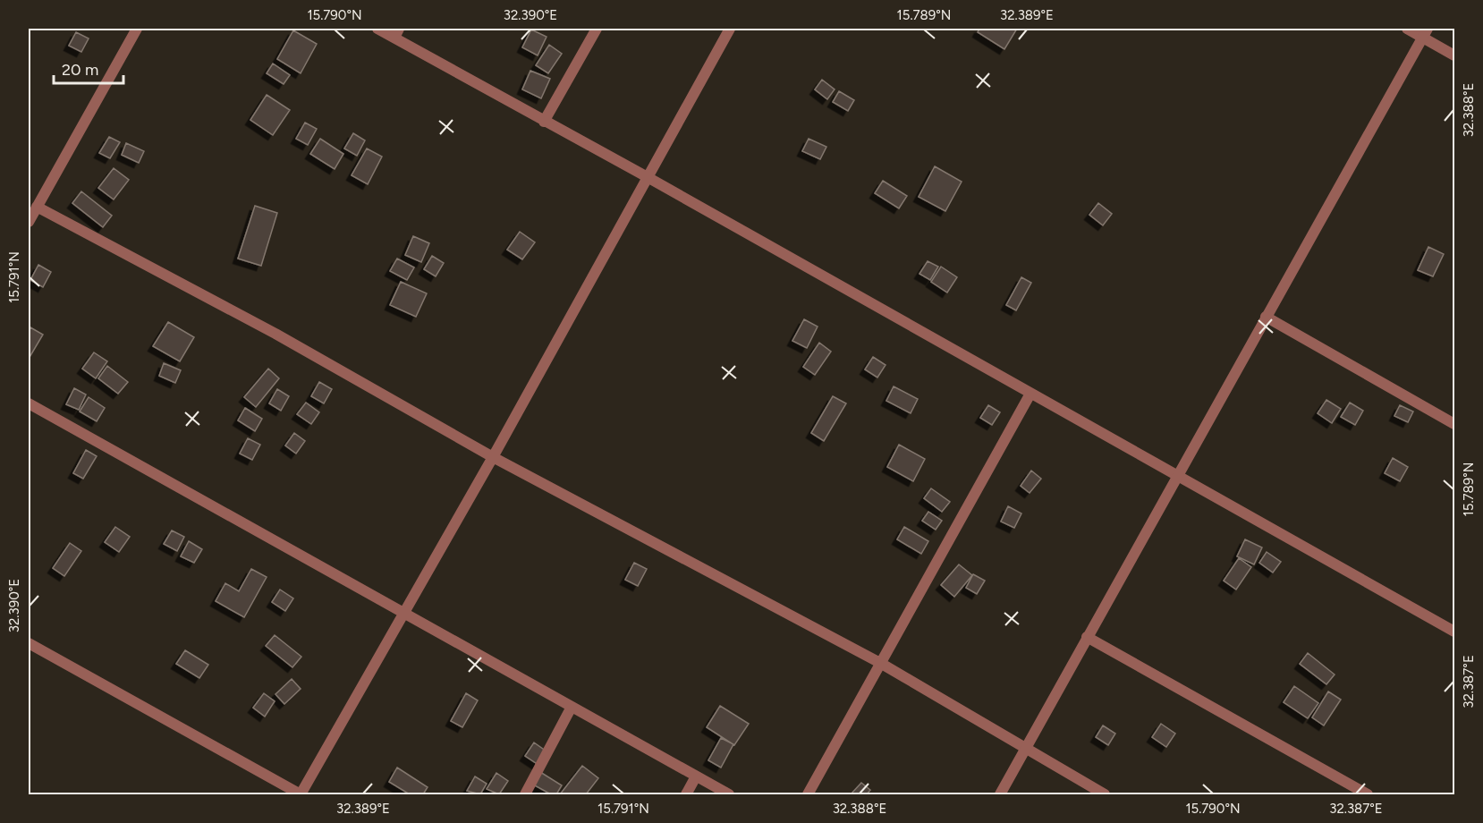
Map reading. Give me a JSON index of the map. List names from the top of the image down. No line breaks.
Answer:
{"scale_bar":"20 m","coordinates":["15.790°N","32.390°E","15.789°N","32.389°E","32.388°E","15.791°N","32.387°E"]}
